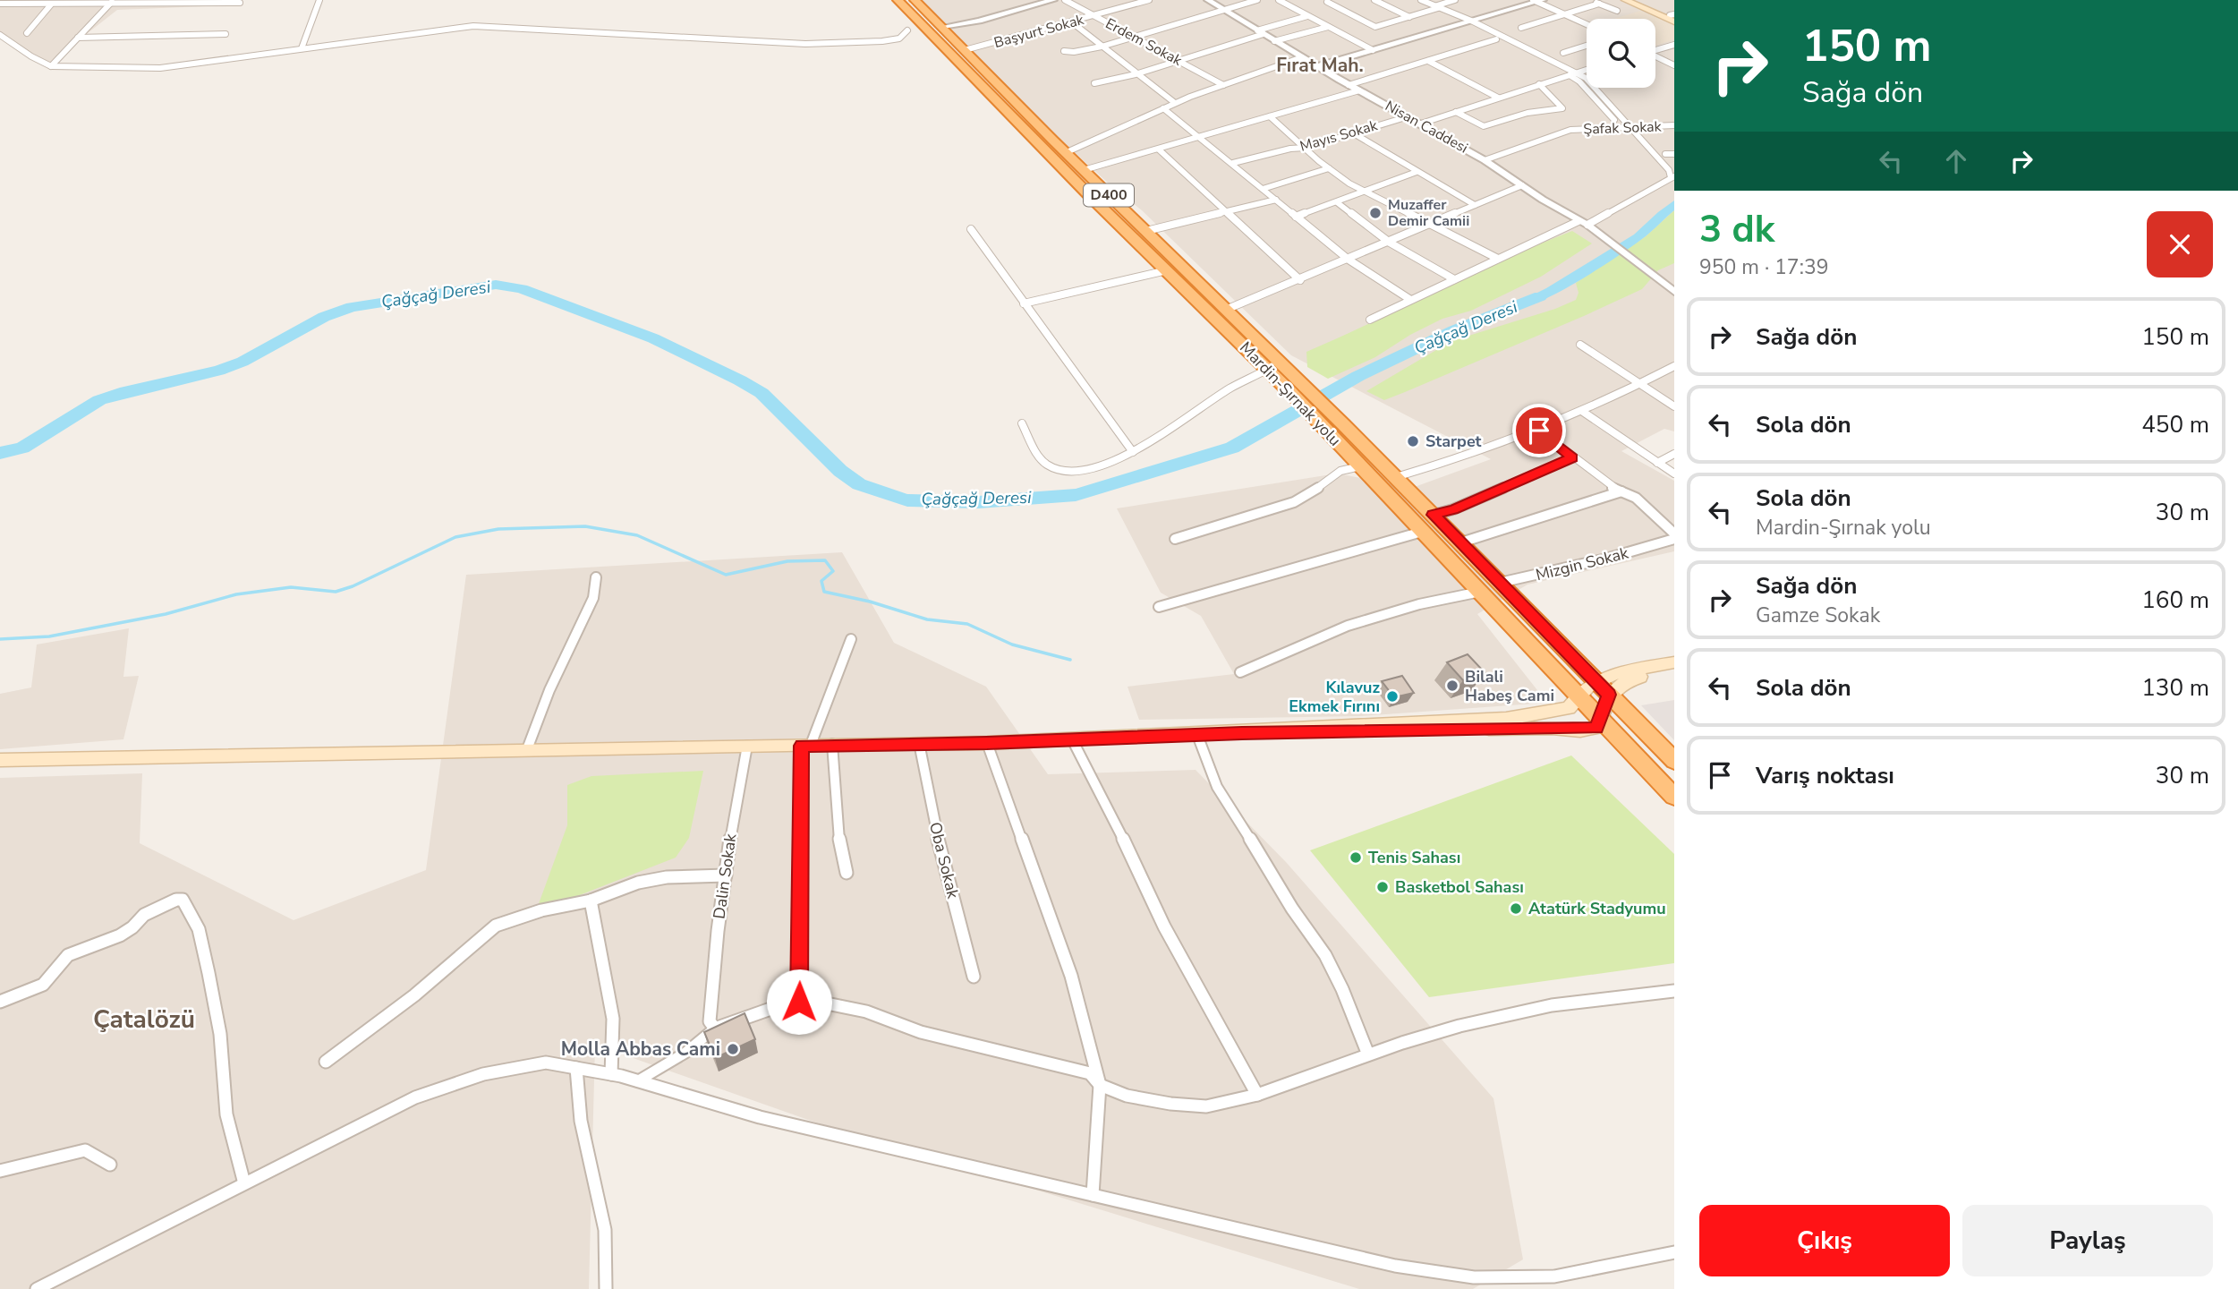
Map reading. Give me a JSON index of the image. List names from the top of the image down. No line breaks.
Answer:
{"streets":{"highway":["D400","Mardin-Şırnak yolu"],"street":["Başyurt Sokak","Erdem Sokak","Nisan Caddesi","Şafak Sokak","Mayıs Sokak","Mizgin Sokak","Oba Sokak","Dalin Sokak"]},"crossings":[["Başyurt Sokak","Erdem Sokak"],["Başyurt Sokak","Mardin-Şırnak yolu"],["Nisan Caddesi","Şafak Sokak"],["Nisan Caddesi","Mayıs Sokak"],["Mardin-Şırnak yolu","Mizgin Sokak"]],"districts":["Fırat Mah.","Çatalözü"],"water":["Çağçağ Deresi"],"places":["Muzaffer Demir Camii","Starpet","Bilali Habeş Cami","Kılavuz Ekmek Fırını","Tenis Sahası","Basketbol Sahası","Atatürk Stadyumu","Molla Abbas Cami"],"page":{"turn":["150 m","Sağa dön"],"heading":["3 dk","950 m · 17:39"],"list":[{"name":"Sağa dön","value":"150 m"},{"name":"Sola dön","value":"450 m"},{"name":"Sola dön","note":"Mardin-Şırnak yolu","value":"30 m"},{"name":"Sağa dön","note":"Gamze Sokak","value":"160 m"},{"name":"Sola dön","value":"130 m"},{"name":"Varış noktası","value":"30 m"}],"buttons":["Çıkış","Paylaş"]}}
